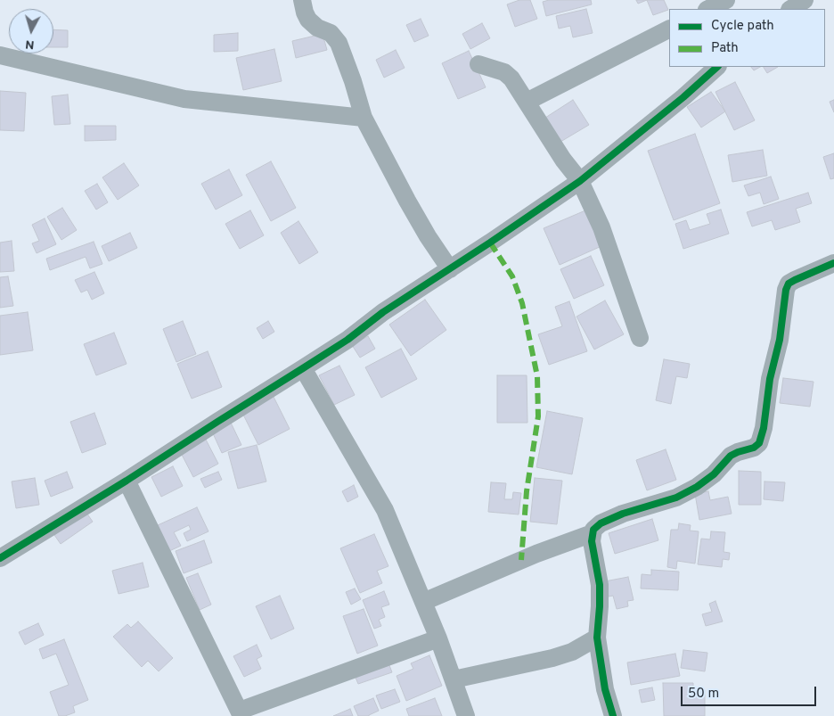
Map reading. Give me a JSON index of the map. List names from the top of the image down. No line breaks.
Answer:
{"legend":["Cycle path","Path"],"scale_bar":"50 m","north":"bottom"}
